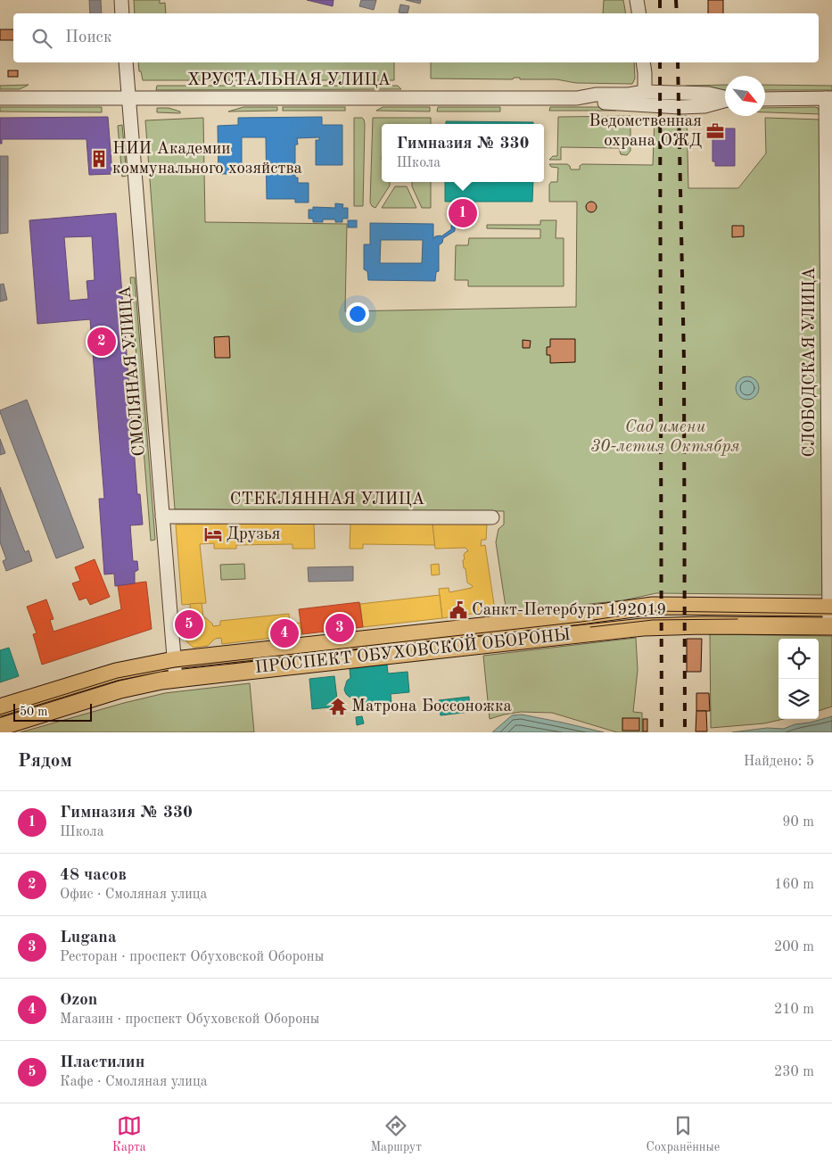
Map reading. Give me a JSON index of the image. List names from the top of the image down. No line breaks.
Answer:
{"streets":{"main road":["ПРОСПЕКТ ОБУХОВСКОЙ ОБОРОНЫ"],"street":["ХРУСТАЛЬНАЯ УЛИЦА","СЛОБОДСКАЯ УЛИЦА","СМОЛЯНАЯ УЛИЦА","СТЕКЛЯННАЯ УЛИЦА"]},"crossings":[["ХРУСТАЛЬНАЯ УЛИЦА","СМОЛЯНАЯ УЛИЦА"],["СЛОБОДСКАЯ УЛИЦА","ПРОСПЕКТ ОБУХОВСКОЙ ОБОРОНЫ"],["СМОЛЯНАЯ УЛИЦА","СТЕКЛЯННАЯ УЛИЦА"],["СМОЛЯНАЯ УЛИЦА","ПРОСПЕКТ ОБУХОВСКОЙ ОБОРОНЫ"]],"parks":["Сад имени 30-летия Октября"],"places":{"office":["Ведомственная охрана ОЖД"],"building":["НИИ Академии коммунального хозяйства"],"hotel":["Друзья"],"public building":["Санкт-Петербург 192019"],"temple":["Матрона Боссоножка"]},"scale_bar":"50 m","north":"bottom right","page":{"search":"Поиск","popup":["Гимназия № 330","Школа"],"pins":["1","2","5","3","4"],"scale":"50 m","heading":["Рядом","Найдено: 5"],"list":[{"mark":"1","name":"Гимназия № 330","note":"Школа","value":"90 m"},{"mark":"2","name":"48 часов","note":"Офис · Смоляная улица","value":"160 m"},{"mark":"3","name":"Lugana","note":"Ресторан · проспект Обуховской Обороны","value":"200 m"},{"mark":"4","name":"Ozon","note":"Магазин · проспект Обуховской Обороны","value":"210 m"},{"mark":"5","name":"Пластилин","note":"Кафе · Смоляная улица","value":"230 m"}],"nav":["Карта","Маршрут","Сохранённые"]}}
